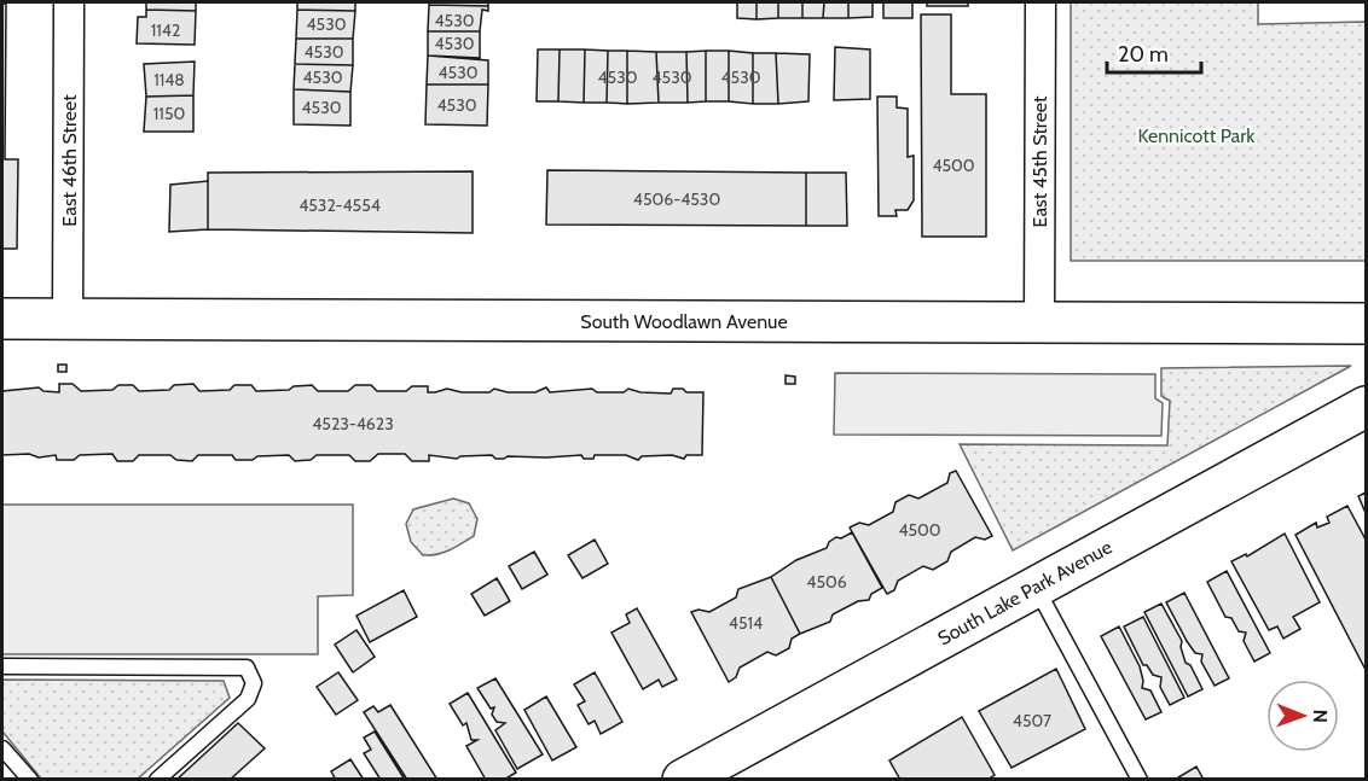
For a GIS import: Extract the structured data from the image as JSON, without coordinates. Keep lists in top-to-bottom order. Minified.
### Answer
{"streets":{"street":["East 46th Street","East 45th Street","South Woodlawn Avenue","South Lake Park Avenue"]},"crossings":[["East 46th Street","South Woodlawn Avenue"],["East 45th Street","South Woodlawn Avenue"]],"parks":["Kennicott Park"],"house_numbers":["4530","4530","1142","4530","4530","4530","4530","4530","4530","4530","1148","4530","4530","1150","4500","4506-4530","4532-4554","4523-4623","4500","4506","4514","4507"],"scale_bar":"20 m","north":"right"}
